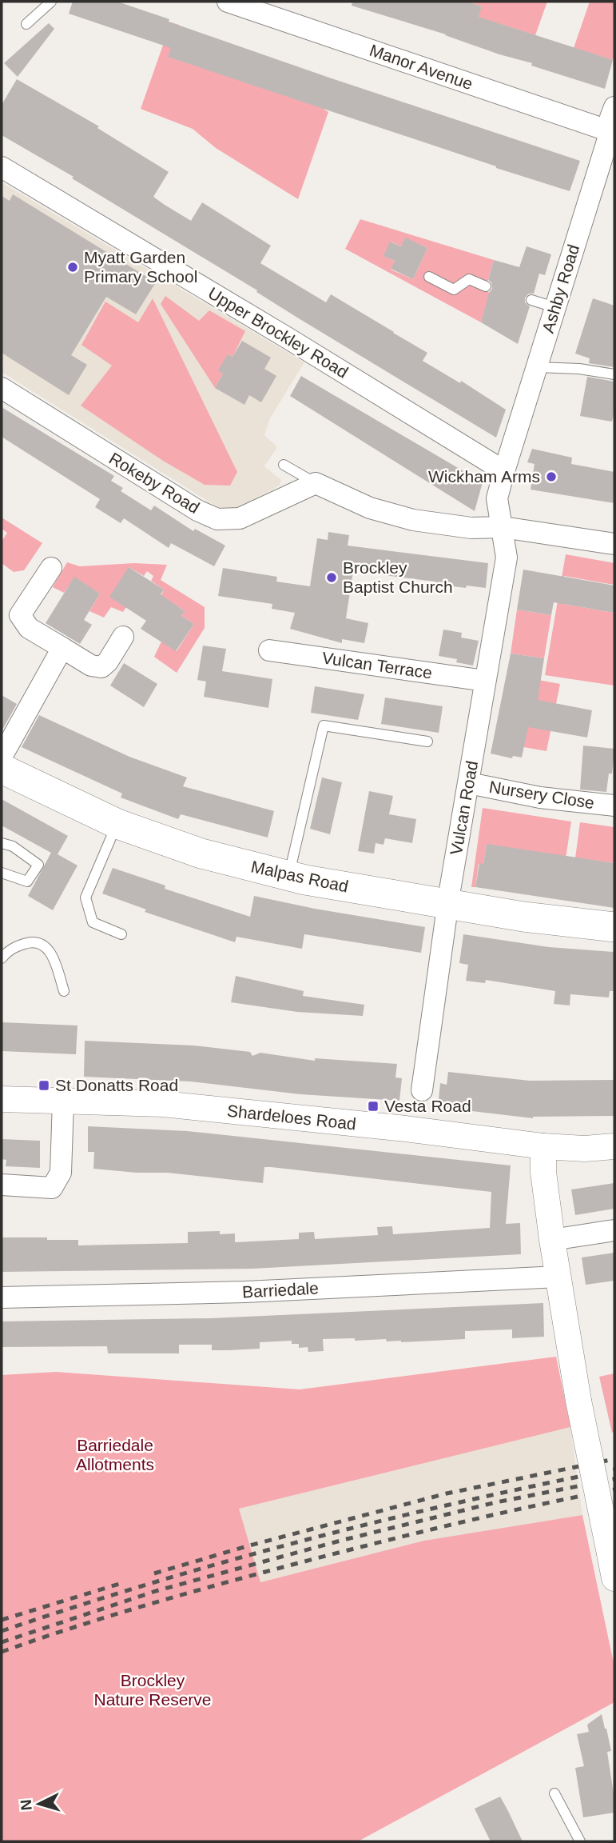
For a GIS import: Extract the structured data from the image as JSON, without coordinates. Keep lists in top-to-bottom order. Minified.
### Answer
{"streets":{"main road":["Malpas Road"],"street":["Manor Avenue","Ashby Road","Upper Brockley Road","Rokeby Road","Vulcan Terrace","Nursery Close","Vulcan Road","Shardeloes Road","Barriedale"]},"crossings":[["Manor Avenue","Ashby Road"],["Ashby Road","Upper Brockley Road"],["Vulcan Terrace","Vulcan Road"],["Nursery Close","Vulcan Road"],["Vulcan Road","Malpas Road"]],"parks":["Barriedale Allotments","Brockley Nature Reserve"],"places":{"other":["Myatt Garden Primary School","Wickham Arms","Brockley Baptist Church"],"transit":["St Donatts Road","Vesta Road"]},"north":"left"}
